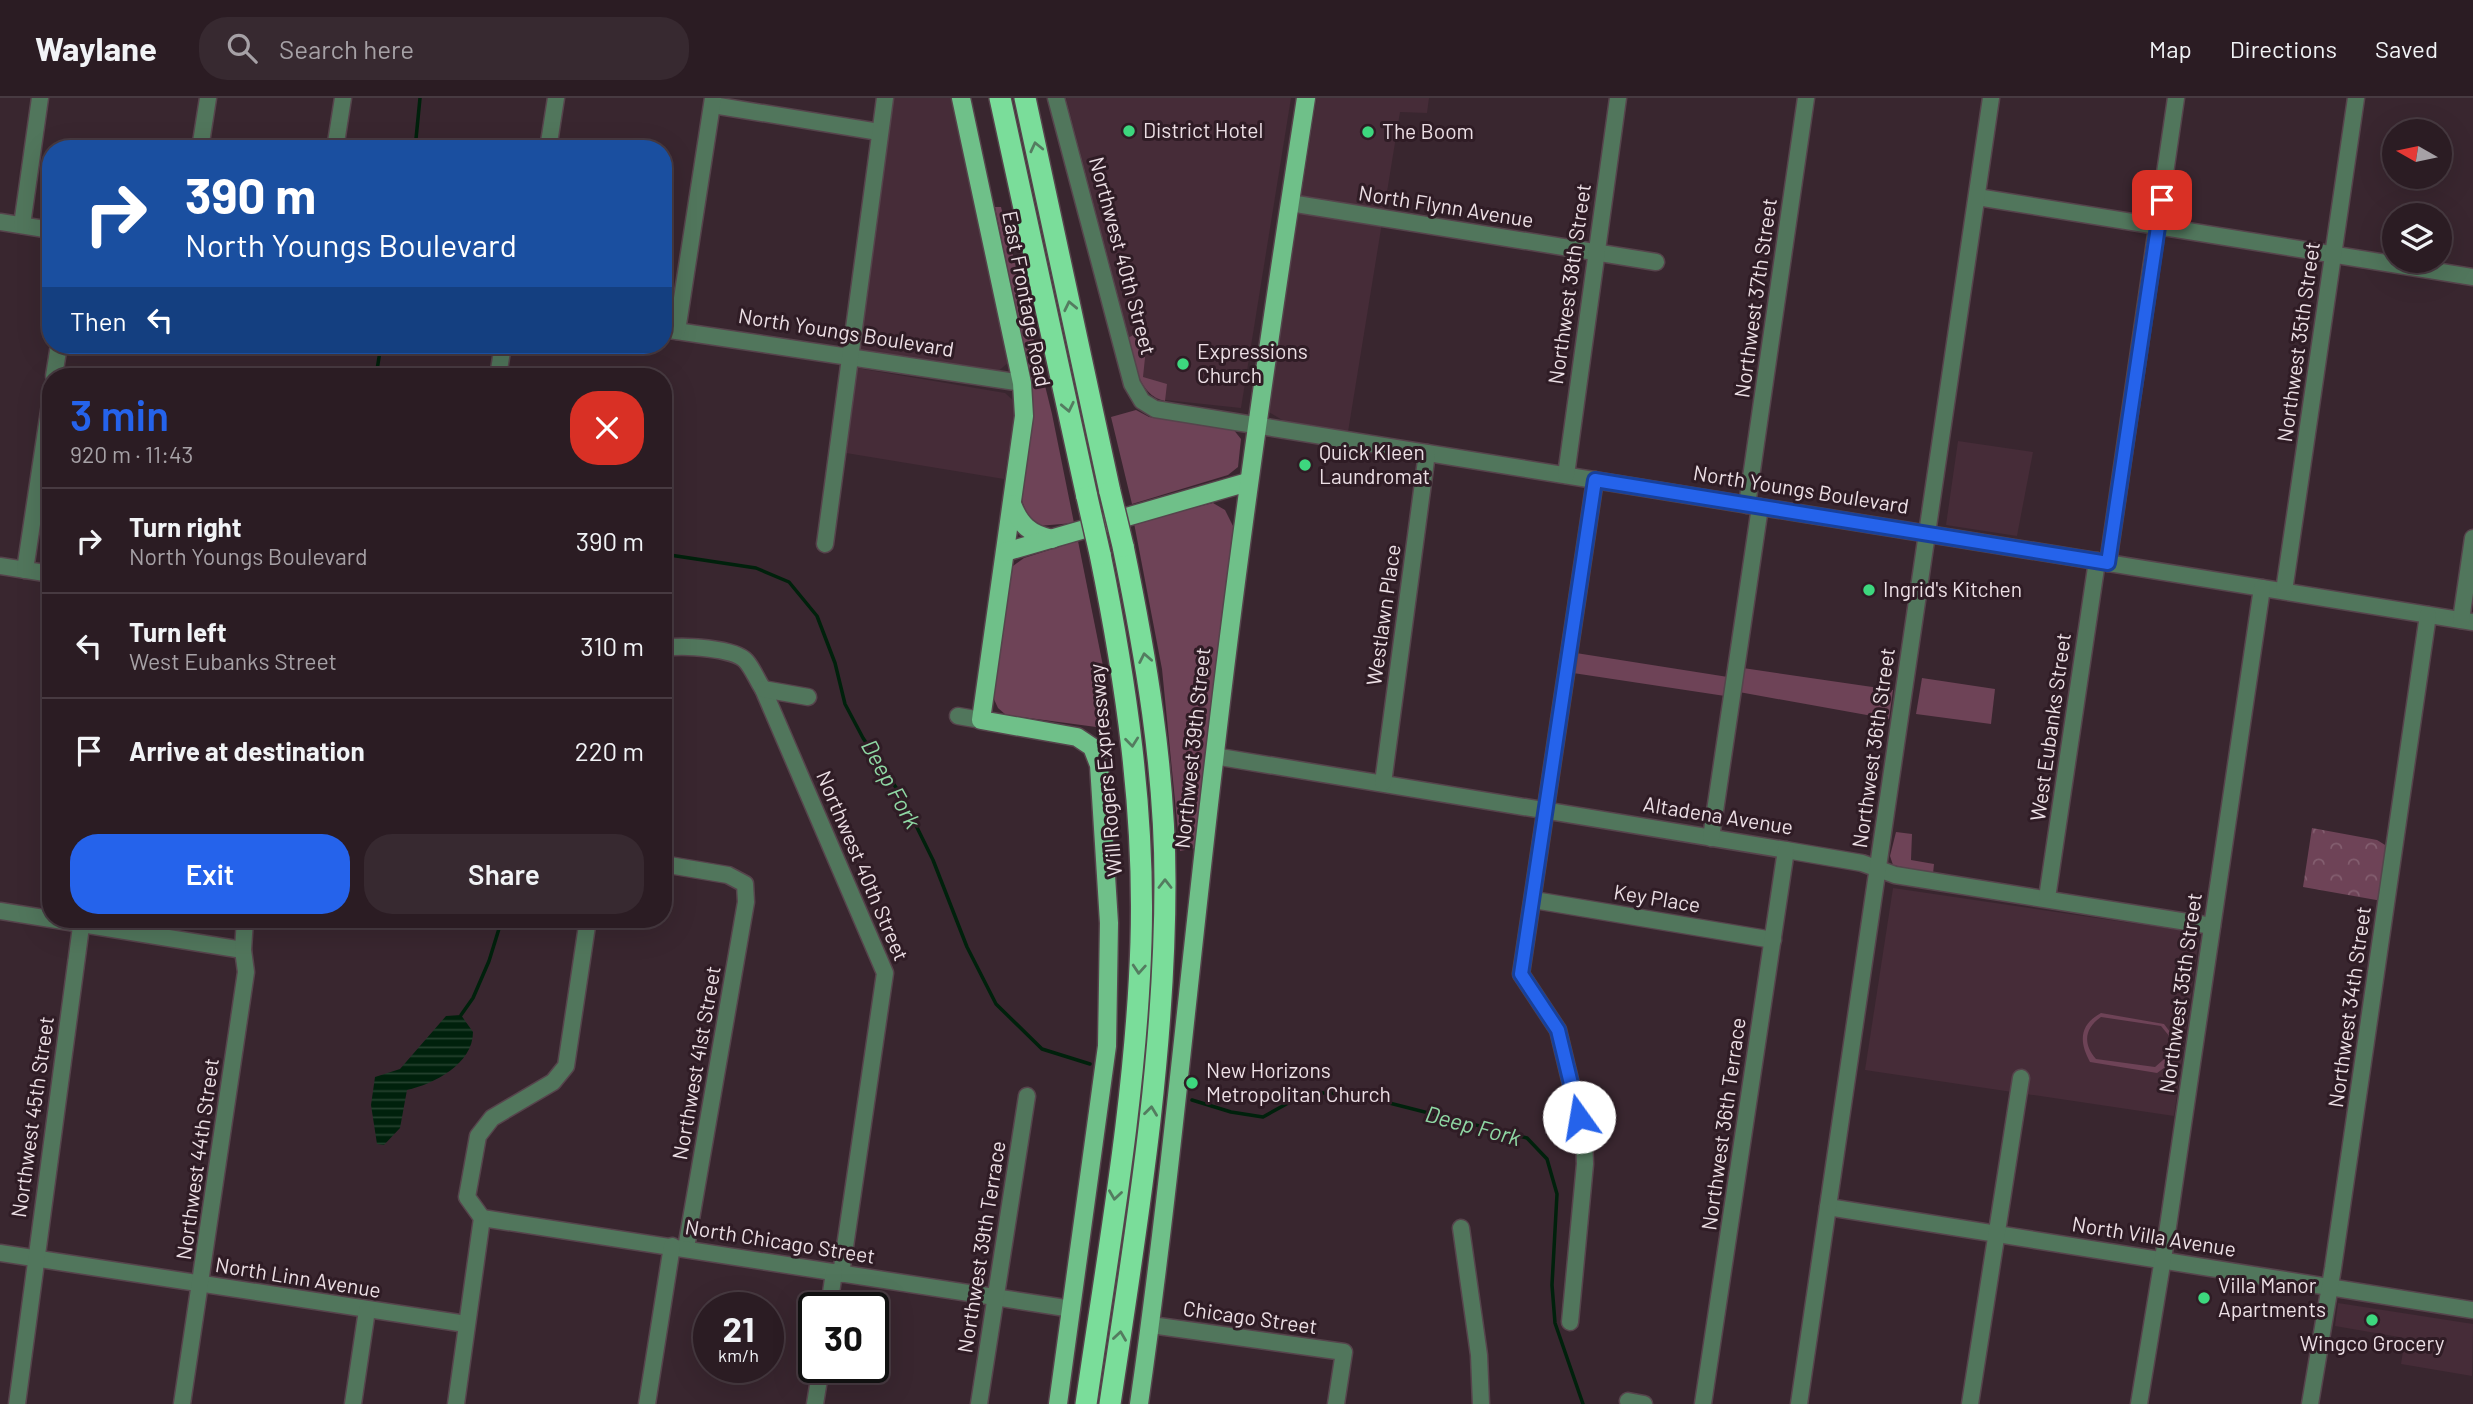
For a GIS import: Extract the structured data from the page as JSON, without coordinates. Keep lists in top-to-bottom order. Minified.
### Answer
{"streets":{"highway":["Will Rogers Expressway"],"main road":["East Frontage Road","Northwest 39th Street"],"street":["North Flynn Avenue","Northwest 40th Street","Northwest 38th Street","Northwest 37th Street","North Youngs Boulevard","Northwest 35th Street","Westlawn Place","West Eubanks Street","Northwest 36th Street","Altadena Avenue","Key Place","Northwest 34th Street","Northwest 41st Street","Northwest 45th Street","Northwest 36th Terrace","Northwest 44th Street","North Villa Avenue","North Chicago Street","Northwest 39th Terrace","North Linn Avenue","Chicago Street"]},"crossings":[["North Flynn Avenue","Northwest 38th Street"],["North Flynn Avenue","Northwest 39th Street"],["Northwest 40th Street","North Youngs Boulevard"],["Northwest 40th Street","North Chicago Street"],["Northwest 38th Street","North Youngs Boulevard"],["Northwest 37th Street","North Youngs Boulevard"],["Northwest 37th Street","Altadena Avenue"],["East Frontage Road","North Youngs Boulevard"],["North Youngs Boulevard","Northwest 35th Street"],["North Youngs Boulevard","Westlawn Place"],["North Youngs Boulevard","West Eubanks Street"],["North Youngs Boulevard","Northwest 39th Street"],["North Youngs Boulevard","Northwest 36th Street"],["North Youngs Boulevard","Northwest 34th Street"],["Northwest 35th Street","Altadena Avenue"],["Northwest 35th Street","North Villa Avenue"],["Westlawn Place","Altadena Avenue"],["West Eubanks Street","Altadena Avenue"],["Northwest 39th Street","Altadena Avenue"],["Northwest 39th Street","Chicago Street"],["Northwest 36th Street","Altadena Avenue"],["Northwest 36th Street","North Villa Avenue"],["Altadena Avenue","Northwest 36th Terrace"],["Key Place","Northwest 36th Terrace"],["Northwest 34th Street","North Villa Avenue"],["Northwest 41st Street","North Chicago Street"],["Northwest 45th Street","North Linn Avenue"],["Northwest 44th Street","North Linn Avenue"],["North Chicago Street","Northwest 39th Terrace"]],"water":["Deep Fork"],"places":["District Hotel","The Boom","Expressions Church","Quick Kleen Laundromat","Ingrid's Kitchen","New Horizons Metropolitan Church","Villa Manor Apartments","Wingco Grocery"],"north":"left","page":{"header":"Waylane","search":"Search here","nav":["Map","Directions","Saved"],"turn":["390 m","North Youngs Boulevard"],"then":"Then","heading":["3 min","920 m · 11:43"],"list":[{"name":"Turn right","note":"North Youngs Boulevard","value":"390 m"},{"name":"Turn left","note":"West Eubanks Street","value":"310 m"},{"name":"Arrive at destination","value":"220 m"}],"buttons":["Exit","Share"],"speed":"21 km/h","limit":"30"}}
